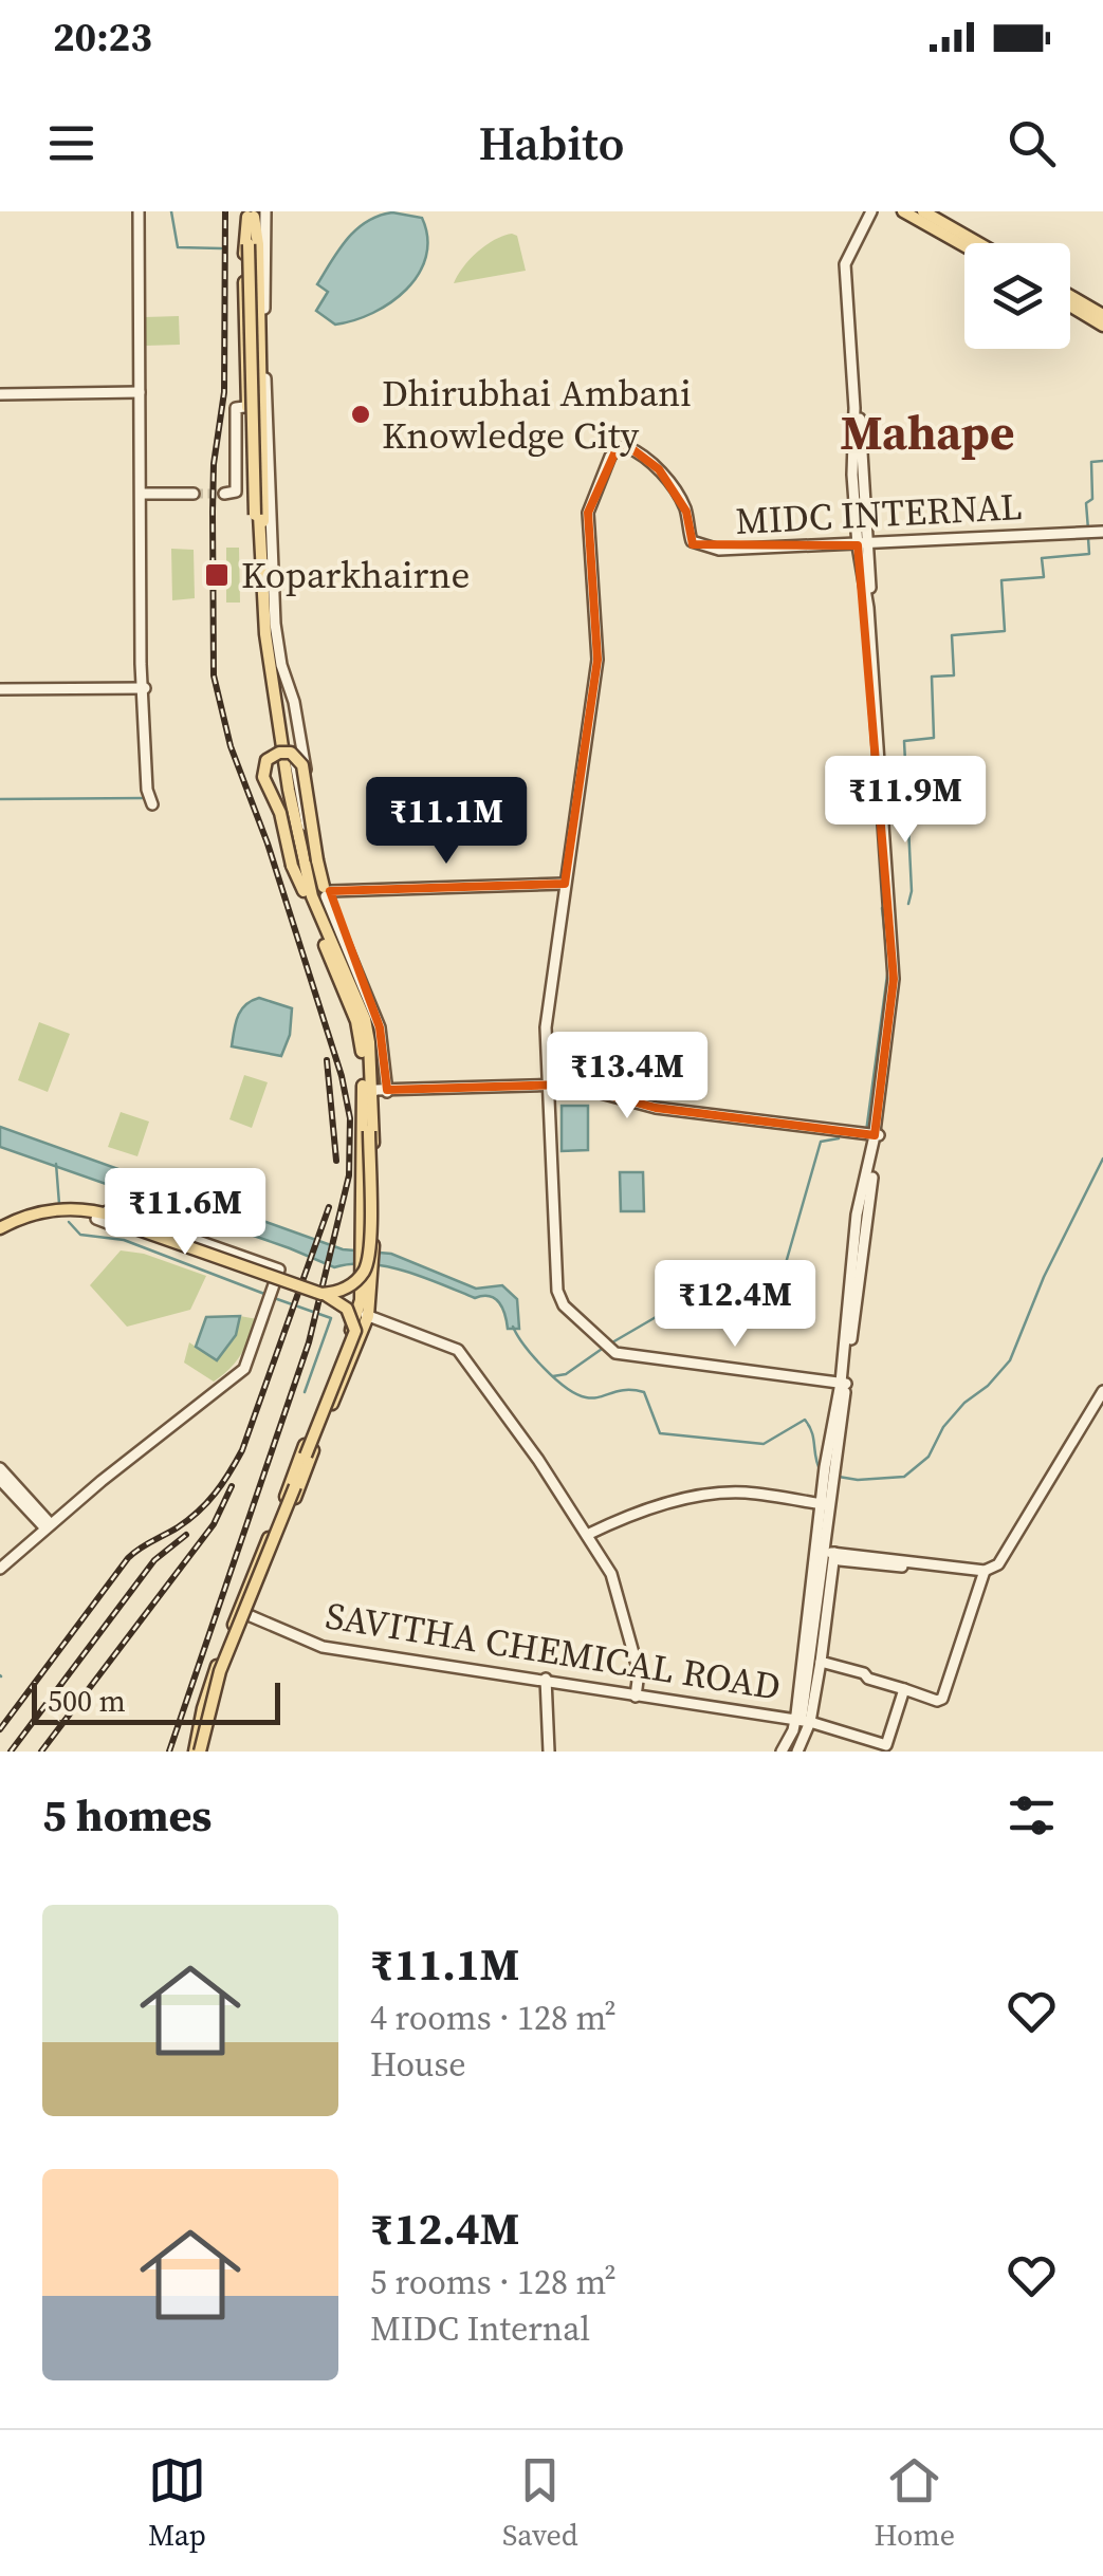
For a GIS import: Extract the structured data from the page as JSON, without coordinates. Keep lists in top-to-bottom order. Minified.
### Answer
{"streets":{"street":["MIDC INTERNAL","SAVITHA CHEMICAL ROAD"]},"districts":["Mahape"],"places":{"other":["Dhirubhai Ambani Knowledge City"],"transit":["Koparkhairne"]},"scale_bar":"500 m","page":{"status":"20:23","header":"Habito","price":["₹11.9M","₹11.1M","₹13.4M","₹11.6M","₹12.4M"],"scale":"500 m","heading":"5 homes","list":[{"name":"₹11.1M","note":"4 rooms · 128 m² · House"},{"name":"₹12.4M","note":"5 rooms · 128 m² · MIDC Internal"}],"tabs":["Map","Saved","Home"]}}
